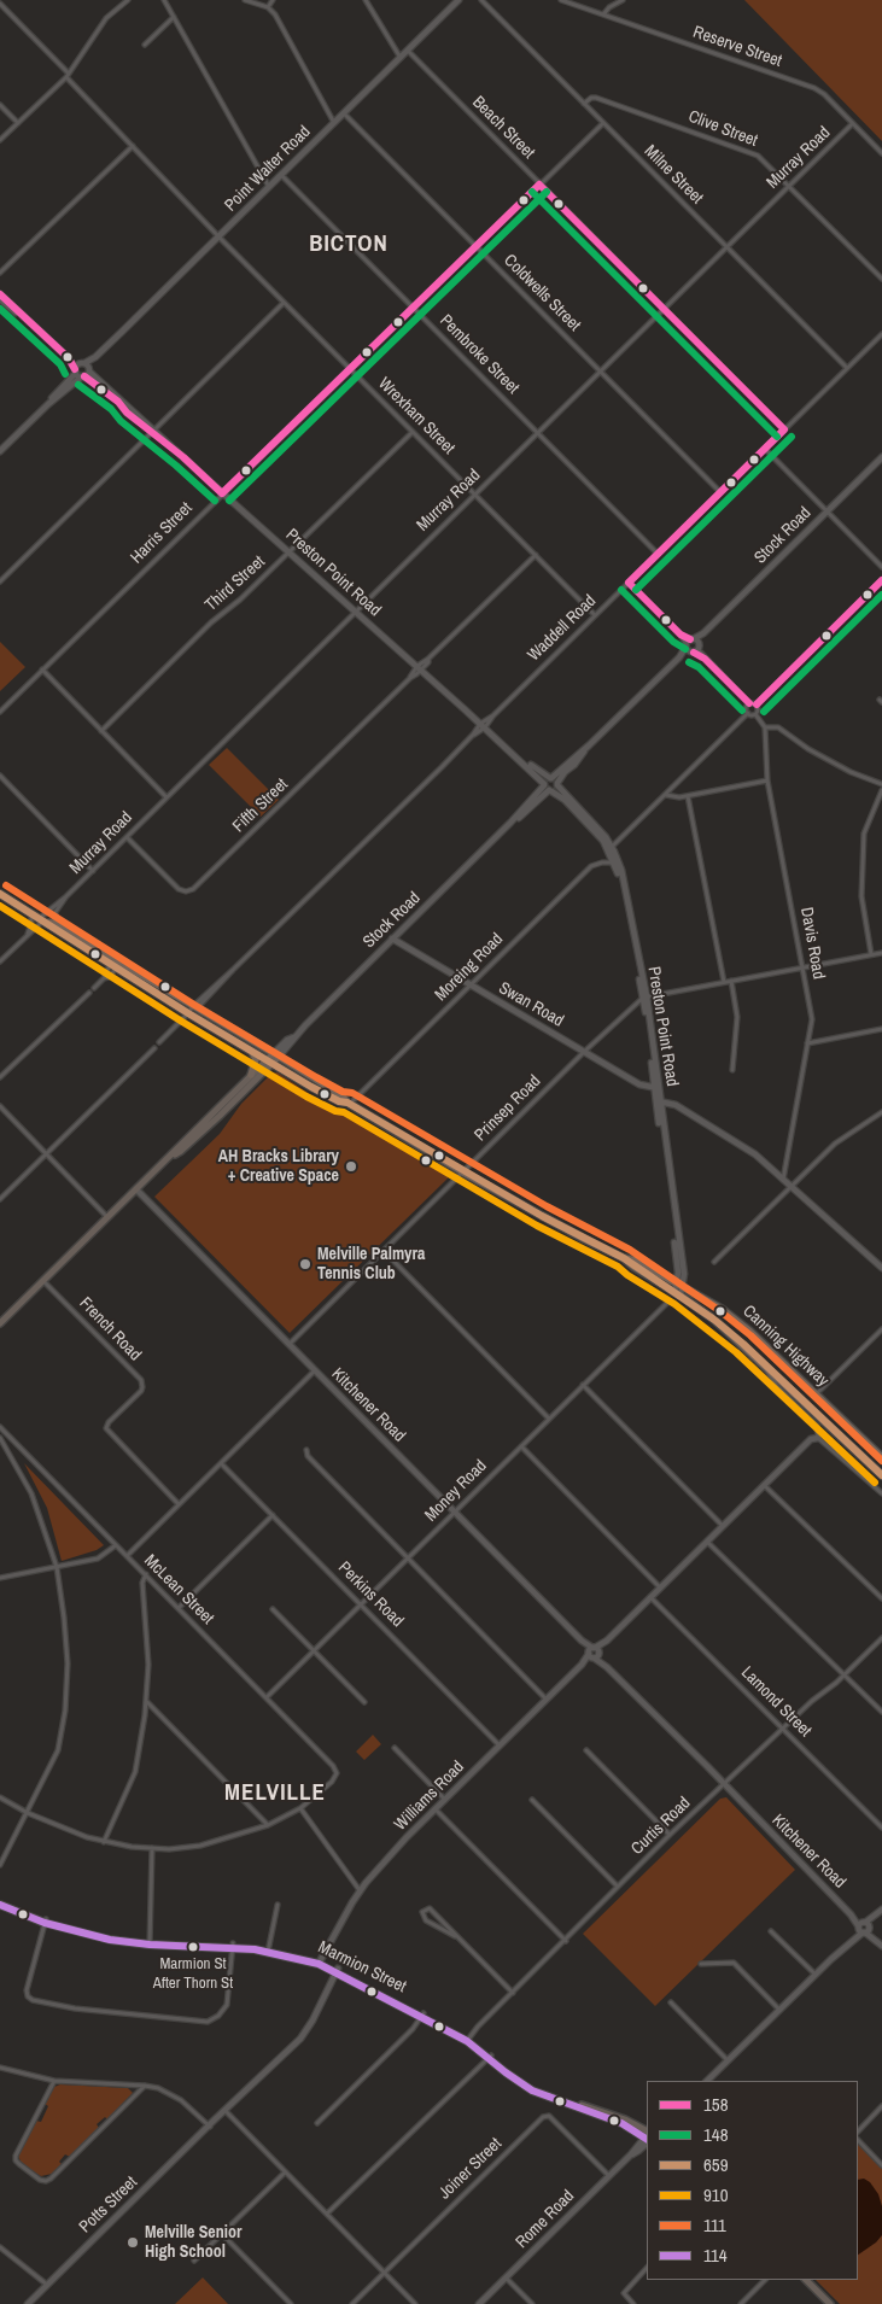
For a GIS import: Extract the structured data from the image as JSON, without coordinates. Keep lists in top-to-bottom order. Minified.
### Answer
{"streets":{"highway":["Canning Highway"],"main road":["Stock Road","Marmion Street"],"street":["Reserve Street","Beach Street","Clive Street","Murray Road","Point Walter Road","Milne Street","Coldwells Street","Pembroke Street","Wrexham Street","Harris Street","Preston Point Road","Third Street","Waddell Road","Fifth Street","Davis Road","Moreing Road","Swan Road","Prinsep Road","French Road","Kitchener Road","Money Road","McLean Street","Perkins Road","Lamond Street","Williams Road","Curtis Road","Joiner Street","Potts Street","Rome Road"]},"crossings":[["Reserve Street","Murray Road"],["Beach Street","Murray Road"],["Beach Street","Point Walter Road"],["Beach Street","Harris Street"],["Beach Street","Waddell Road"],["Clive Street","Murray Road"],["Clive Street","Milne Street"],["Murray Road","Milne Street"],["Murray Road","Coldwells Street"],["Murray Road","Pembroke Street"],["Murray Road","Wrexham Street"],["Murray Road","Preston Point Road"],["Murray Road","Fifth Street"],["Murray Road","Canning Highway"],["Point Walter Road","Coldwells Street"],["Point Walter Road","Pembroke Street"],["Point Walter Road","Wrexham Street"],["Point Walter Road","Preston Point Road"],["Milne Street","Harris Street"],["Milne Street","Waddell Road"],["Coldwells Street","Harris Street"],["Coldwells Street","Waddell Road"],["Pembroke Street","Harris Street"],["Pembroke Street","Waddell Road"],["Wrexham Street","Harris Street"],["Wrexham Street","Third Street"],["Wrexham Street","Waddell Road"],["Wrexham Street","Fifth Street"],["Harris Street","Preston Point Road"],["Stock Road","Preston Point Road"],["Stock Road","Swan Road"],["Stock Road","French Road"],["Stock Road","Canning Highway"],["Stock Road","Kitchener Road"],["Preston Point Road","Third Street"],["Preston Point Road","Waddell Road"],["Preston Point Road","Fifth Street"],["Preston Point Road","Moreing Road"],["Preston Point Road","Swan Road"],["Preston Point Road","Prinsep Road"],["Preston Point Road","Canning Highway"],["Waddell Road","Canning Highway"],["Moreing Road","Swan Road"],["Moreing Road","Canning Highway"],["Swan Road","Prinsep Road"],["Prinsep Road","Canning Highway"],["Prinsep Road","Kitchener Road"],["Canning Highway","Williams Road"],["Kitchener Road","Money Road"],["Kitchener Road","Williams Road"],["Kitchener Road","Curtis Road"],["Money Road","McLean Street"],["Money Road","Perkins Road"],["Perkins Road","Williams Road"],["Lamond Street","Williams Road"],["Lamond Street","Curtis Road"],["Williams Road","Marmion Street"],["Curtis Road","Marmion Street"],["Marmion Street","Potts Street"],["Joiner Street","Rome Road"]],"districts":["BICTON","MELVILLE"],"places":["AH Bracks Library + Creative Space","Melville Palmyra Tennis Club","Marmion St After Thorn St","Melville Senior High School"],"lines":["transit line 158","transit line 148","transit line 111","transit line 659","transit line 910","transit line 114"],"legend":["158","148","659","910","111","114"]}
